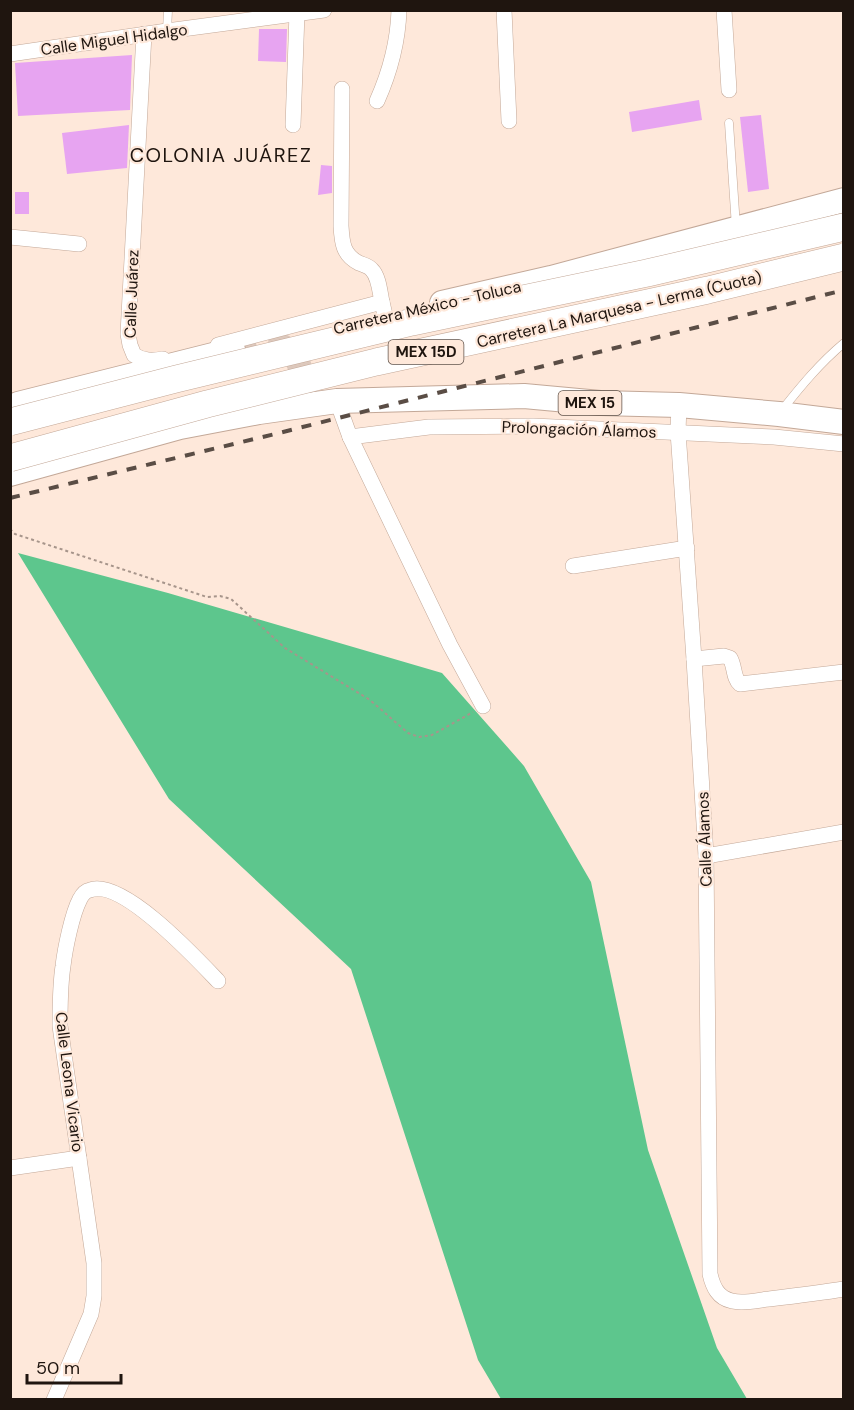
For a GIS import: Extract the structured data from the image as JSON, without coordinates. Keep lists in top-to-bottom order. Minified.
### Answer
{"streets":{"highway":["Carretera La Marquesa - Lerma (Cuota)","MEX 15D"],"main road":["Carretera México - Toluca","MEX 15"],"street":["Calle Miguel Hidalgo","Calle Juárez","Prolongación Álamos","Calle Álamos","Calle Leona Vicario"]},"crossings":[["Calle Miguel Hidalgo","Calle Juárez"],["Calle Juárez","Carretera México - Toluca"],["MEX 15","Calle Álamos"],["Prolongación Álamos","Calle Álamos"]],"districts":["COLONIA JUÁREZ"],"scale_bar":"50 m"}
